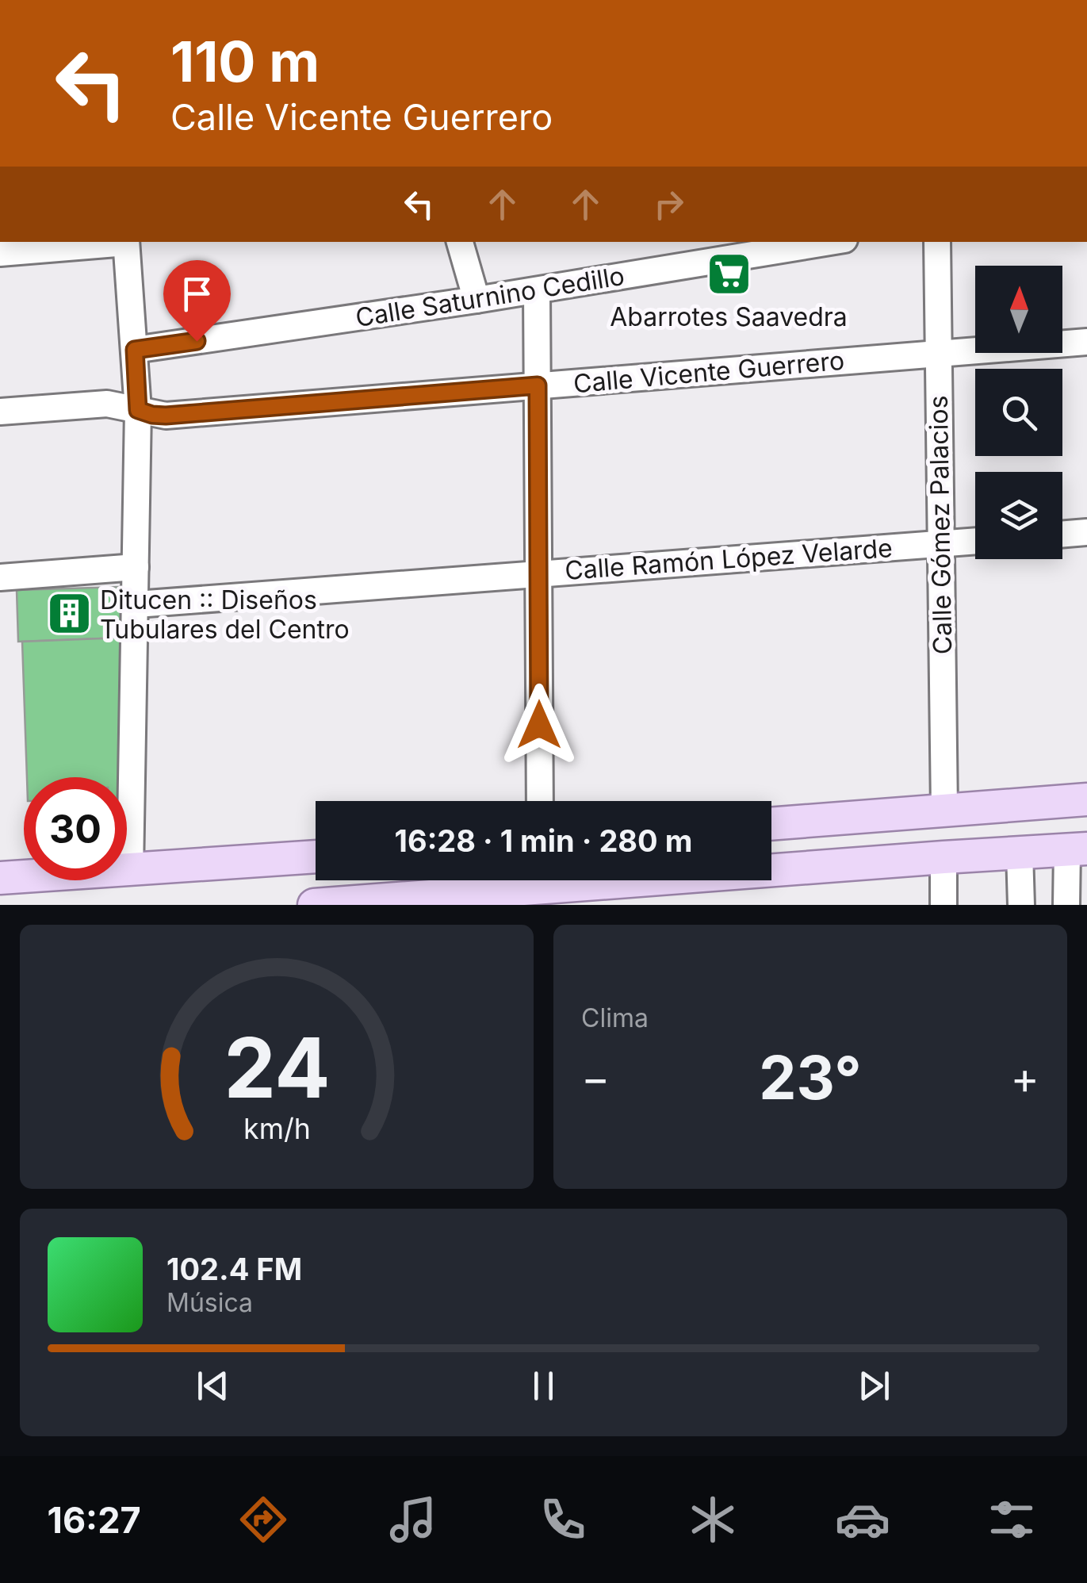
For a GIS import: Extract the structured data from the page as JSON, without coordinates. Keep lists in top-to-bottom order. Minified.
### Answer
{"streets":{"street":["Calle Saturnino Cedillo","Calle Vicente Guerrero","Calle Gómez Palacios","Calle Ramón López Velarde"]},"crossings":[["Calle Vicente Guerrero","Calle Gómez Palacios"],["Calle Gómez Palacios","Calle Ramón López Velarde"]],"places":{"supermarket":["Abarrotes Saavedra"],"building":["Ditucen :: Diseños Tubulares del Centro"]},"north":"top","page":{"turn":["110 m","Calle Vicente Guerrero"],"limit":"30","trip":"16:28 · 1 min · 280 m","tile":"Clima","heat":["−","23°","+"],"song":["102.4 FM","Música"],"tabs":"16:27","gauge":["24","km/h"]}}
